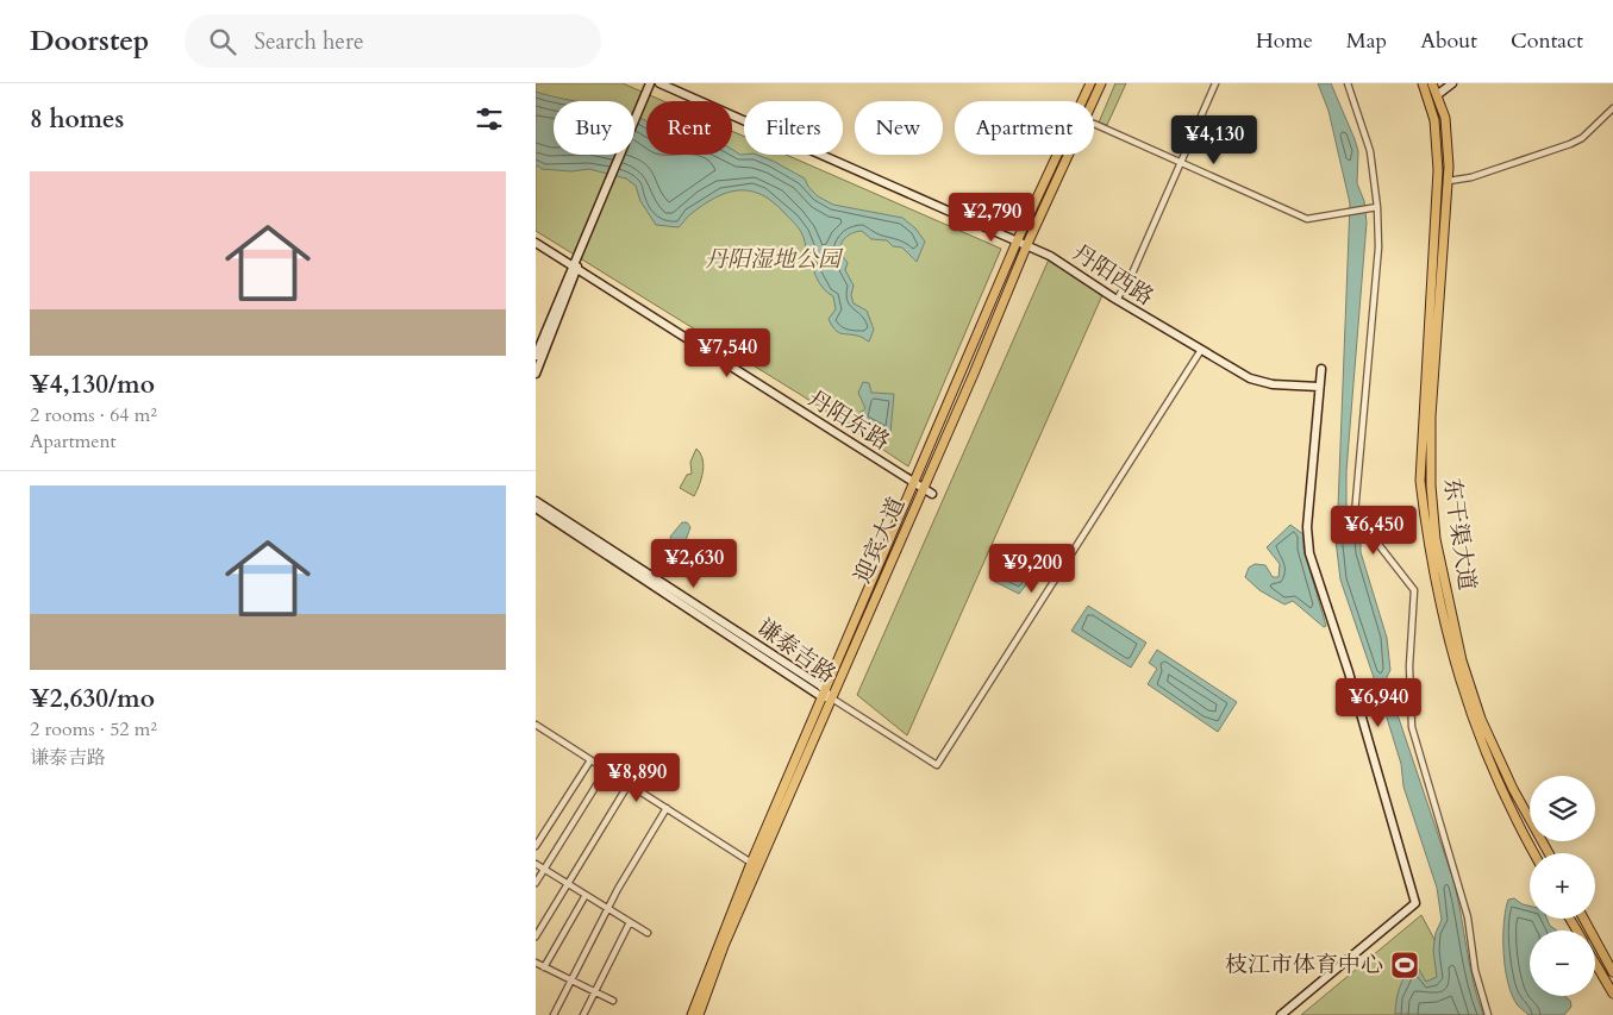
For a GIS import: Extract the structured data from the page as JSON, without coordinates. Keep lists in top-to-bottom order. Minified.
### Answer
{"streets":{"main road":["东干渠大道","迎宾大道"],"street":["丹阳西路","丹阳东路","谦泰吉路"]},"crossings":[["丹阳西路","迎宾大道"],["丹阳东路","迎宾大道"],["迎宾大道","谦泰吉路"]],"parks":["丹阳湿地公园"],"places":{"sports":["枝江市体育中心"]},"page":{"header":"Doorstep","search":"Search here","nav":["Home","Map","About","Contact"],"heading":"8 homes","chip":["Buy","Rent","Filters","New","Apartment"],"price":["¥4,130","¥2,790","¥7,540","¥6,450","¥2,630","¥9,200","¥6,940","¥8,890"],"list":[{"name":"¥4,130/mo","note":"2 rooms · 64 m² · Apartment"},{"name":"¥2,630/mo","note":"2 rooms · 52 m² · 谦泰吉路"}],"map_buttons":["+","−"]}}
